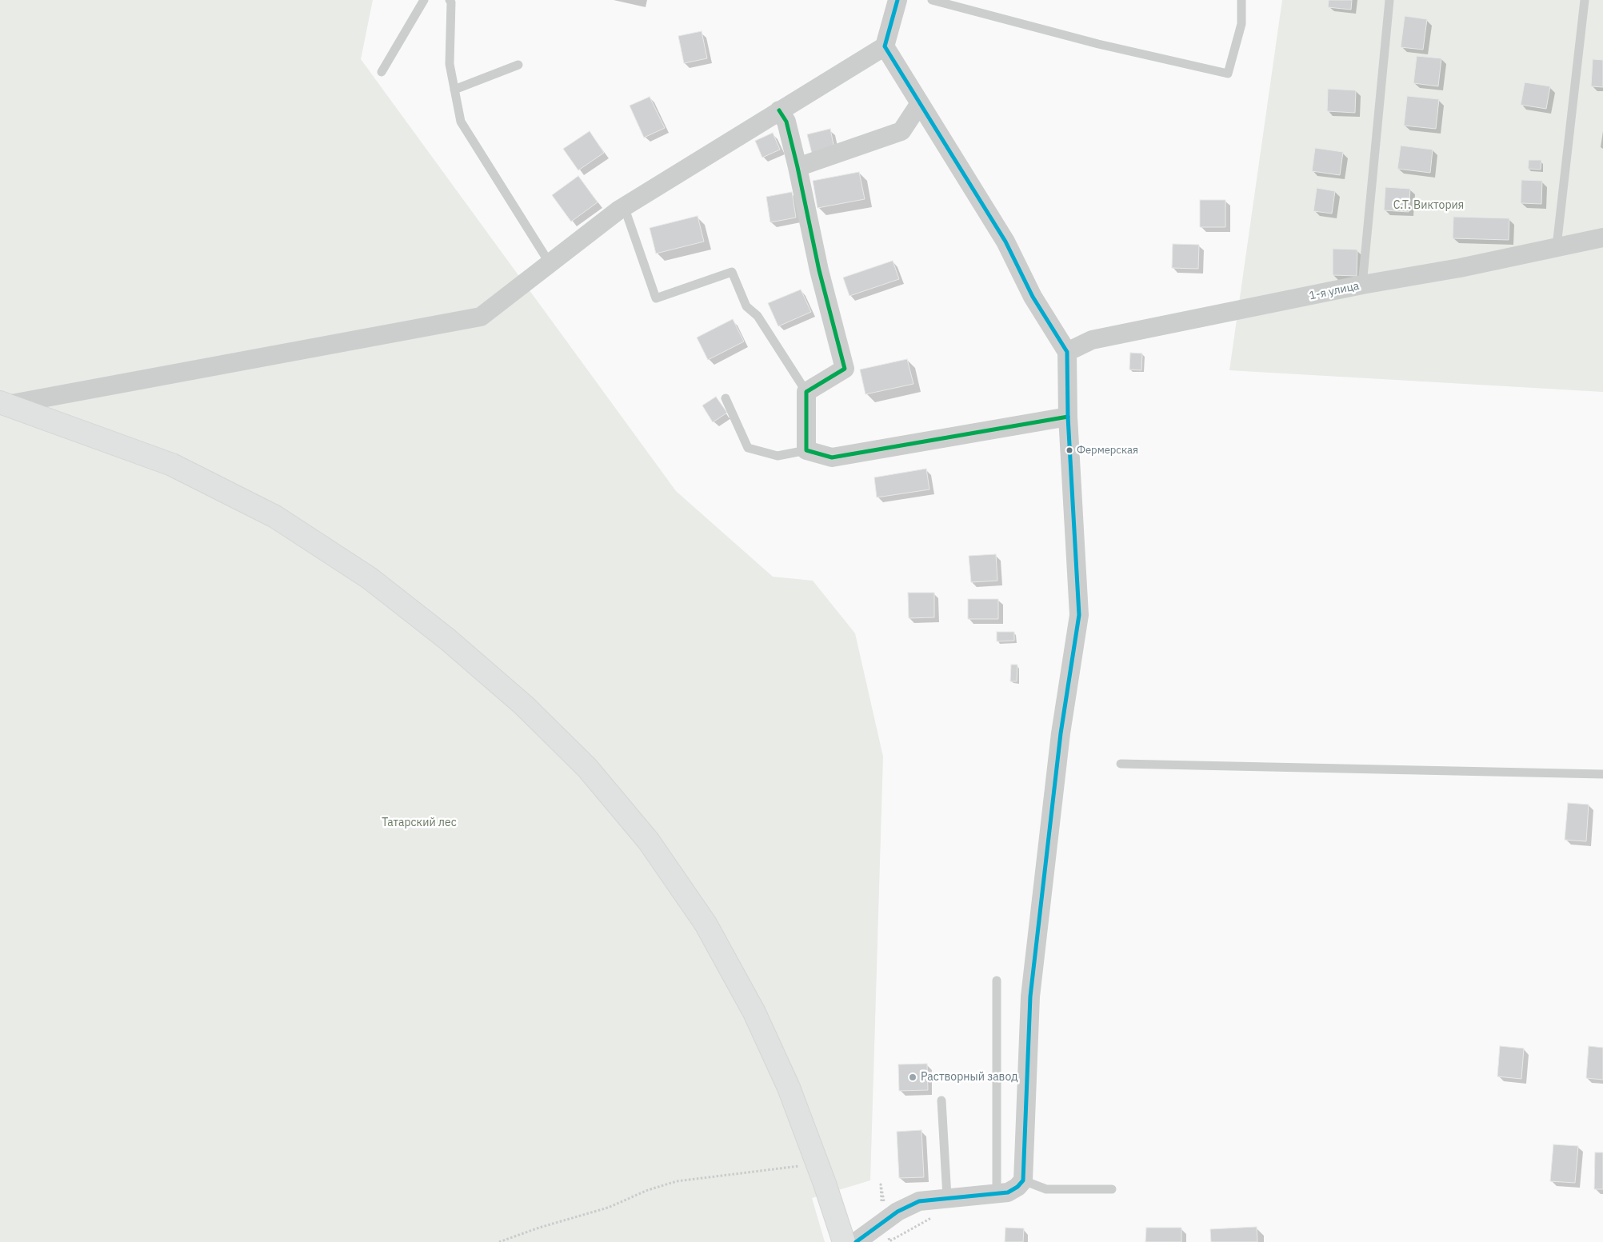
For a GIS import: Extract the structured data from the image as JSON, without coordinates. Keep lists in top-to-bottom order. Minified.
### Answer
{"streets":{"street":["1-я улица"]},"parks":["С.Т. Виктория","Татарский лес"],"places":["Фермерская","Растворный завод"]}
